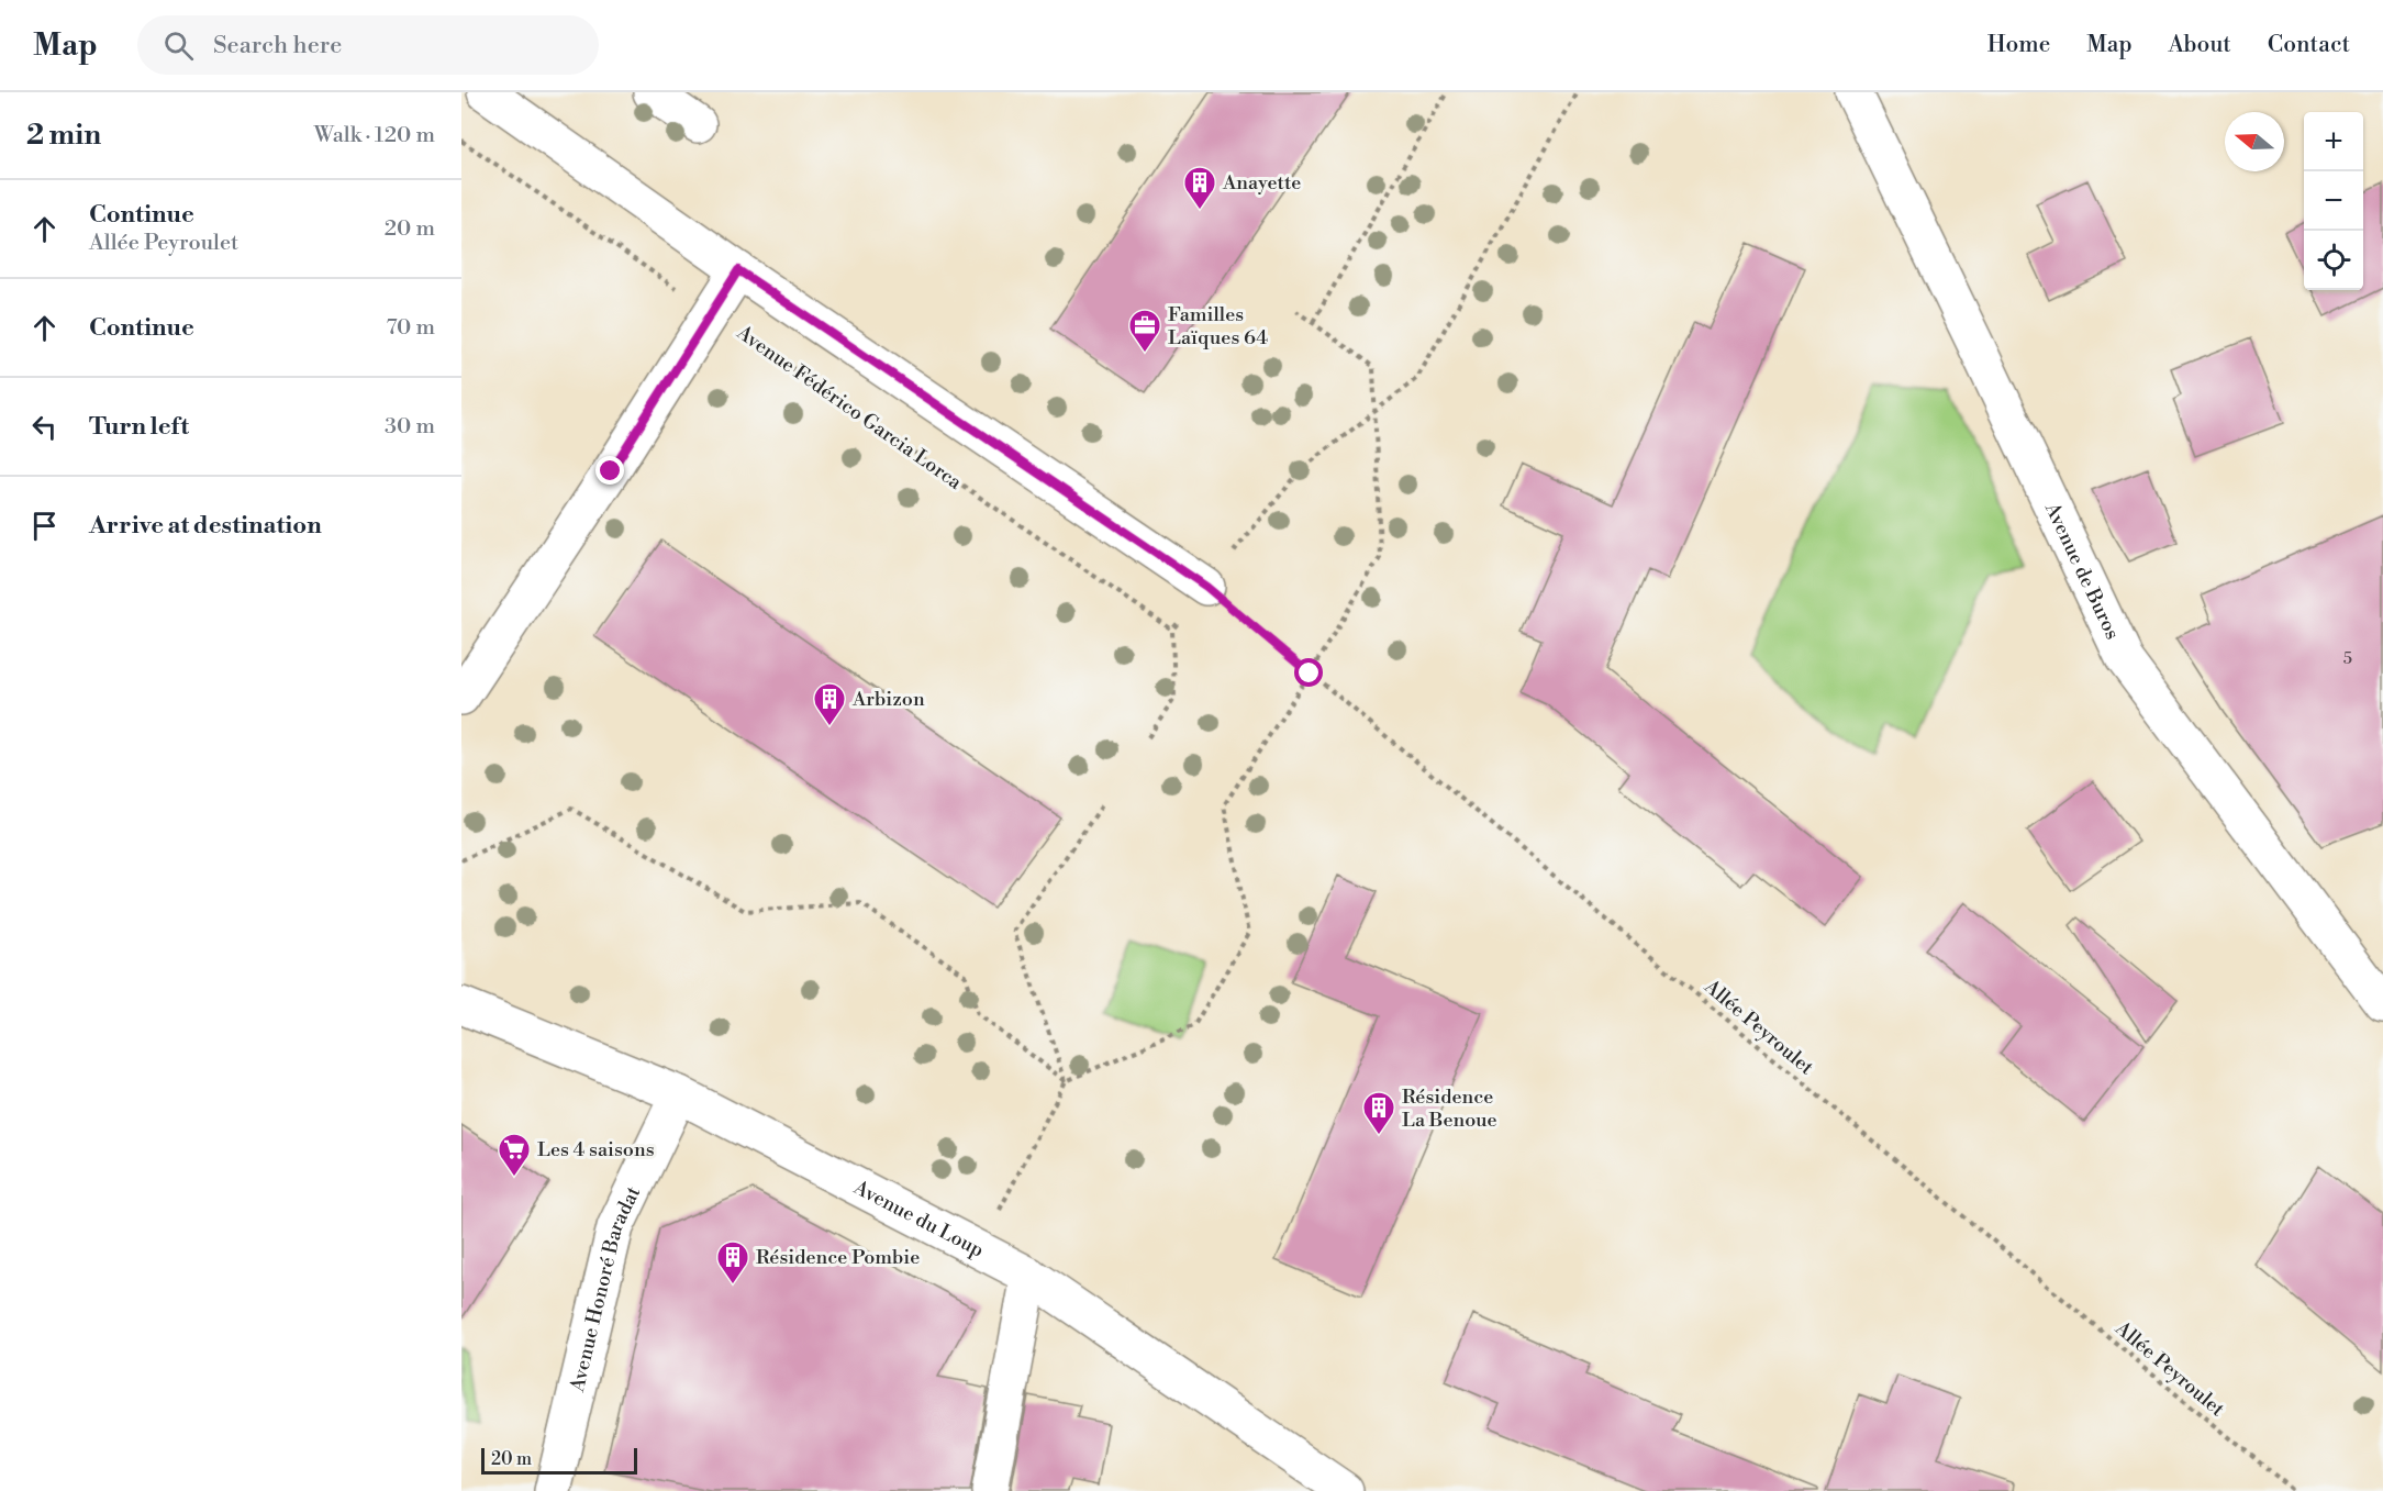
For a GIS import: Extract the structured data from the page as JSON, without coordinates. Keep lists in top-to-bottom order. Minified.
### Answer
{"streets":{"street":["Avenue de Buros","Avenue du Loup","Avenue Honoré Baradat"],"path":["Avenue Fédérico Garcia Lorca","Allée Peyroulet"]},"crossings":[["Avenue du Loup","Avenue Honoré Baradat"]],"places":{"building":["Anayette","Arbizon","Résidence La Benoue","Résidence Pombie"],"office":["Familles Laïques 64"],"supermarket":["Les 4 saisons"]},"house_numbers":["5"],"scale_bar":"20 m","north":"left","page":{"header":"Map","search":"Search here","nav":["Home","Map","About","Contact"],"heading":["2 min","Walk · 120 m"],"map_buttons":["+","−"],"list":[["Continue","Allée Peyroulet","20 m"],["Continue","70 m"],["Turn left","30 m"],"Arrive at destination"],"scale":"20 m"}}
